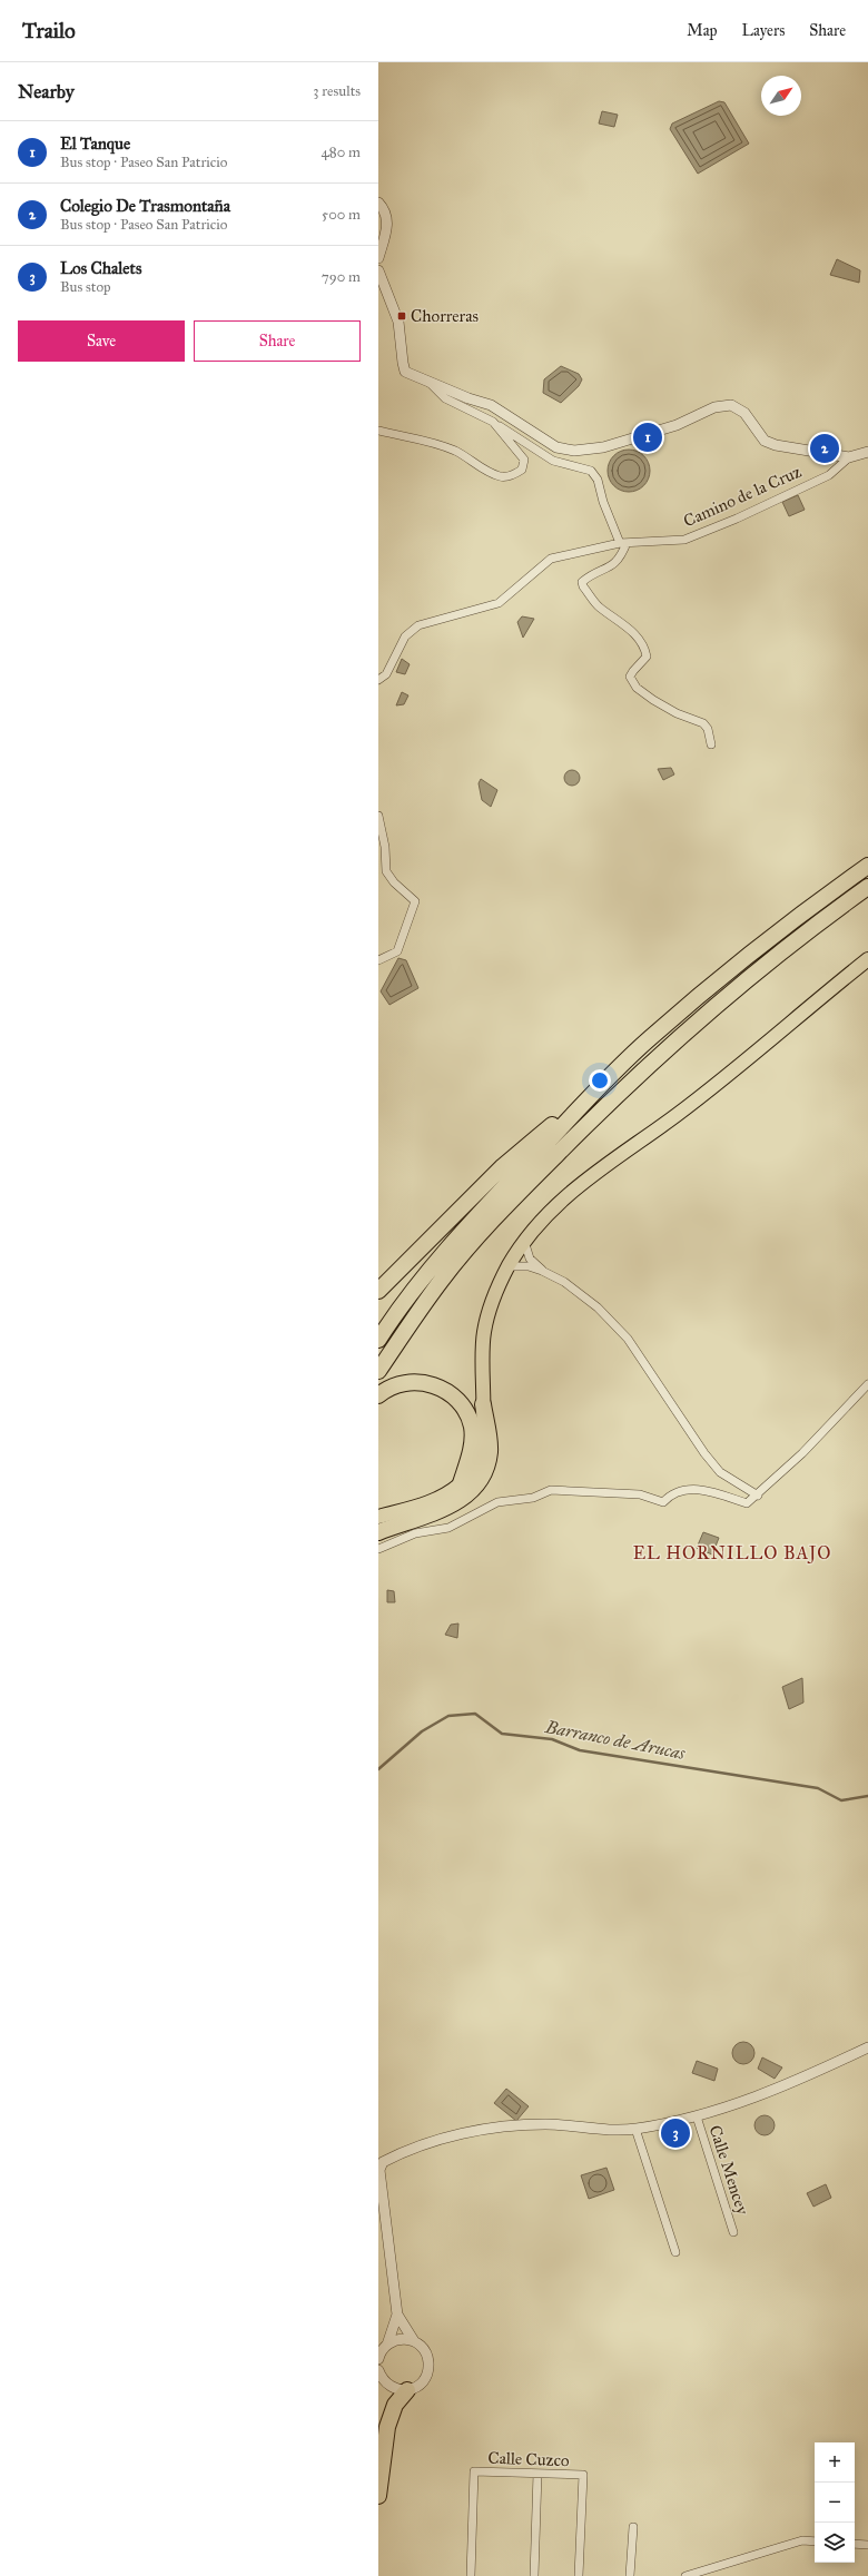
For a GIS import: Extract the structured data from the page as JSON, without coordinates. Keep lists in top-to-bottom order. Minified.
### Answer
{"streets":{"street":["Camino de la Cruz","Calle Mencey","Calle Cuzco"]},"districts":["EL HORNILLO BAJO"],"water":["Barranco de Arucas"],"places":{"transit":["Chorreras"]},"north":"top right","page":{"header":"Trailo","nav":["Map","Layers","Share"],"heading":["Nearby","3 results"],"list":[{"mark":"1","name":"El Tanque","note":"Bus stop · Paseo San Patricio","value":"480 m"},{"mark":"2","name":"Colegio De Trasmontaña","note":"Bus stop · Paseo San Patricio","value":"500 m"},{"mark":"3","name":"Los Chalets","note":"Bus stop","value":"790 m"}],"buttons":["Save","Share"],"pins":["1","2","3"],"map_buttons":["+","−"]}}
